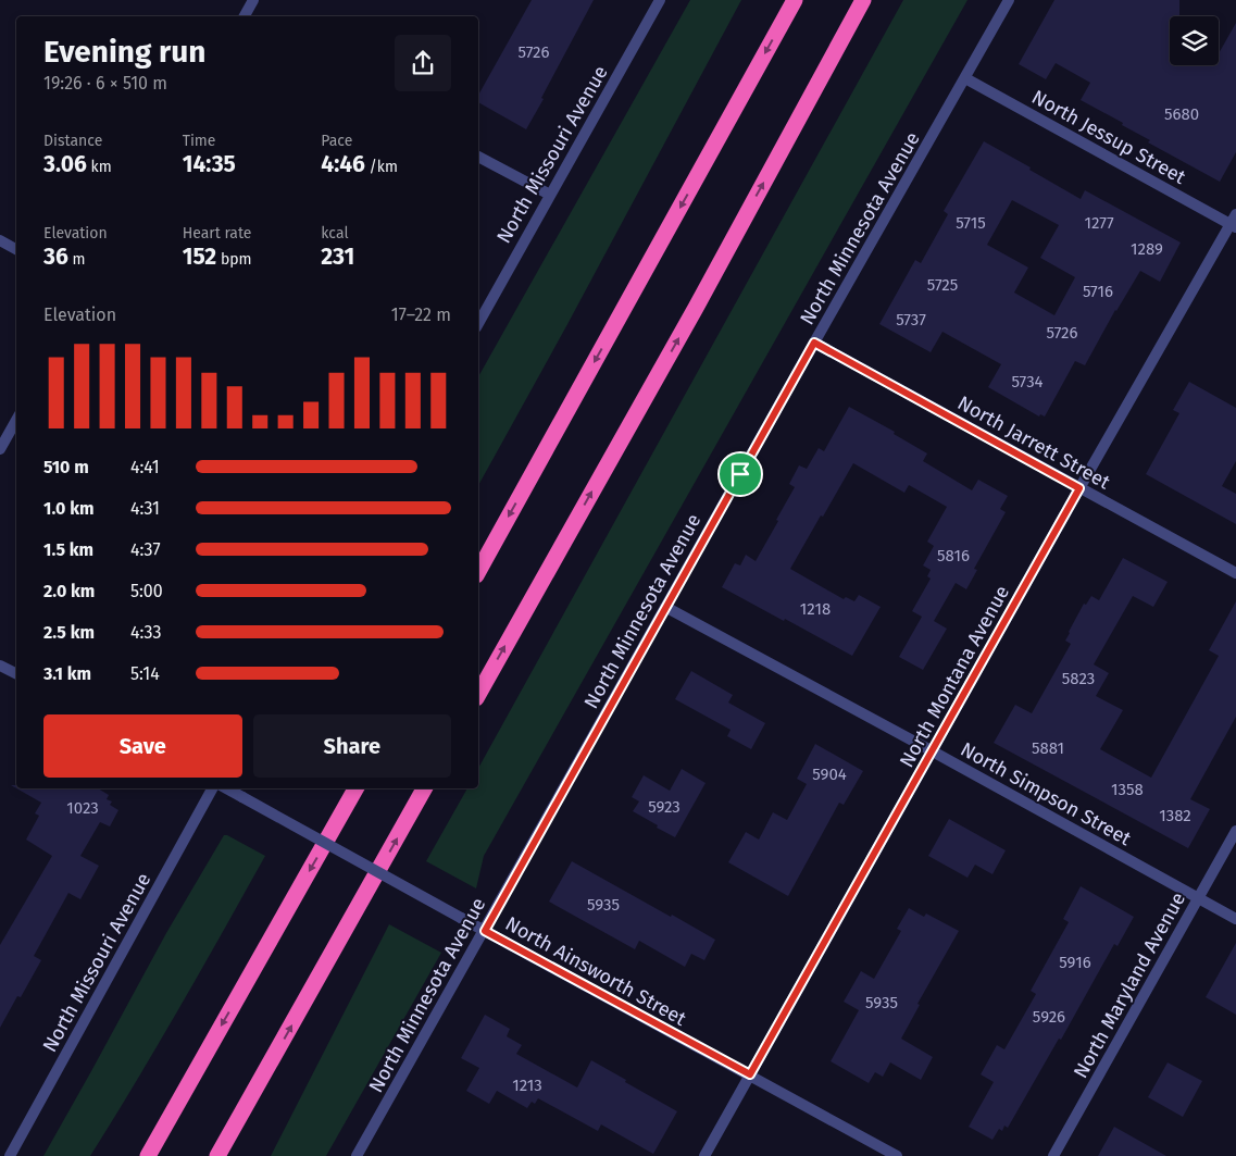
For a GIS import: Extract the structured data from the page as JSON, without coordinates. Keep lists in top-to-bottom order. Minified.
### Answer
{"streets":{"street":["North Jessup Street","North Missouri Avenue","North Minnesota Avenue","North Jarrett Street","North Montana Avenue","North Simpson Street","North Ainsworth Street","North Maryland Avenue"]},"crossings":[["North Jessup Street","North Minnesota Avenue"],["North Jessup Street","North Montana Avenue"],["North Minnesota Avenue","North Jarrett Street"],["North Minnesota Avenue","North Simpson Street"],["North Minnesota Avenue","North Ainsworth Street"],["North Jarrett Street","North Montana Avenue"],["North Montana Avenue","North Simpson Street"],["North Montana Avenue","North Ainsworth Street"],["North Simpson Street","North Maryland Avenue"]],"house_numbers":["5726","5680","5715","1277","1289","5725","5716","5737","5726","5734","5816","1218","5823","5881","5904","1358","5923","1023","1382","5935","5916","5935","5926","1213"],"page":{"heading":["Evening run","19:26 · 6 × 510 m"],"stats":[["Distance","3.06 km"],["Time","14:35"],["Pace","4:46 /km"],["Elevation","36 m"],["Heart rate","152 bpm"],["kcal","231"]],"chart":["Elevation","17–22 m"],"list":[{"name":"510 m","note":"4:41"},{"name":"1.0 km","note":"4:31"},{"name":"1.5 km","note":"4:37"},{"name":"2.0 km","note":"5:00"},{"name":"2.5 km","note":"4:33"},{"name":"3.1 km","note":"5:14"}],"buttons":["Save","Share"]}}
